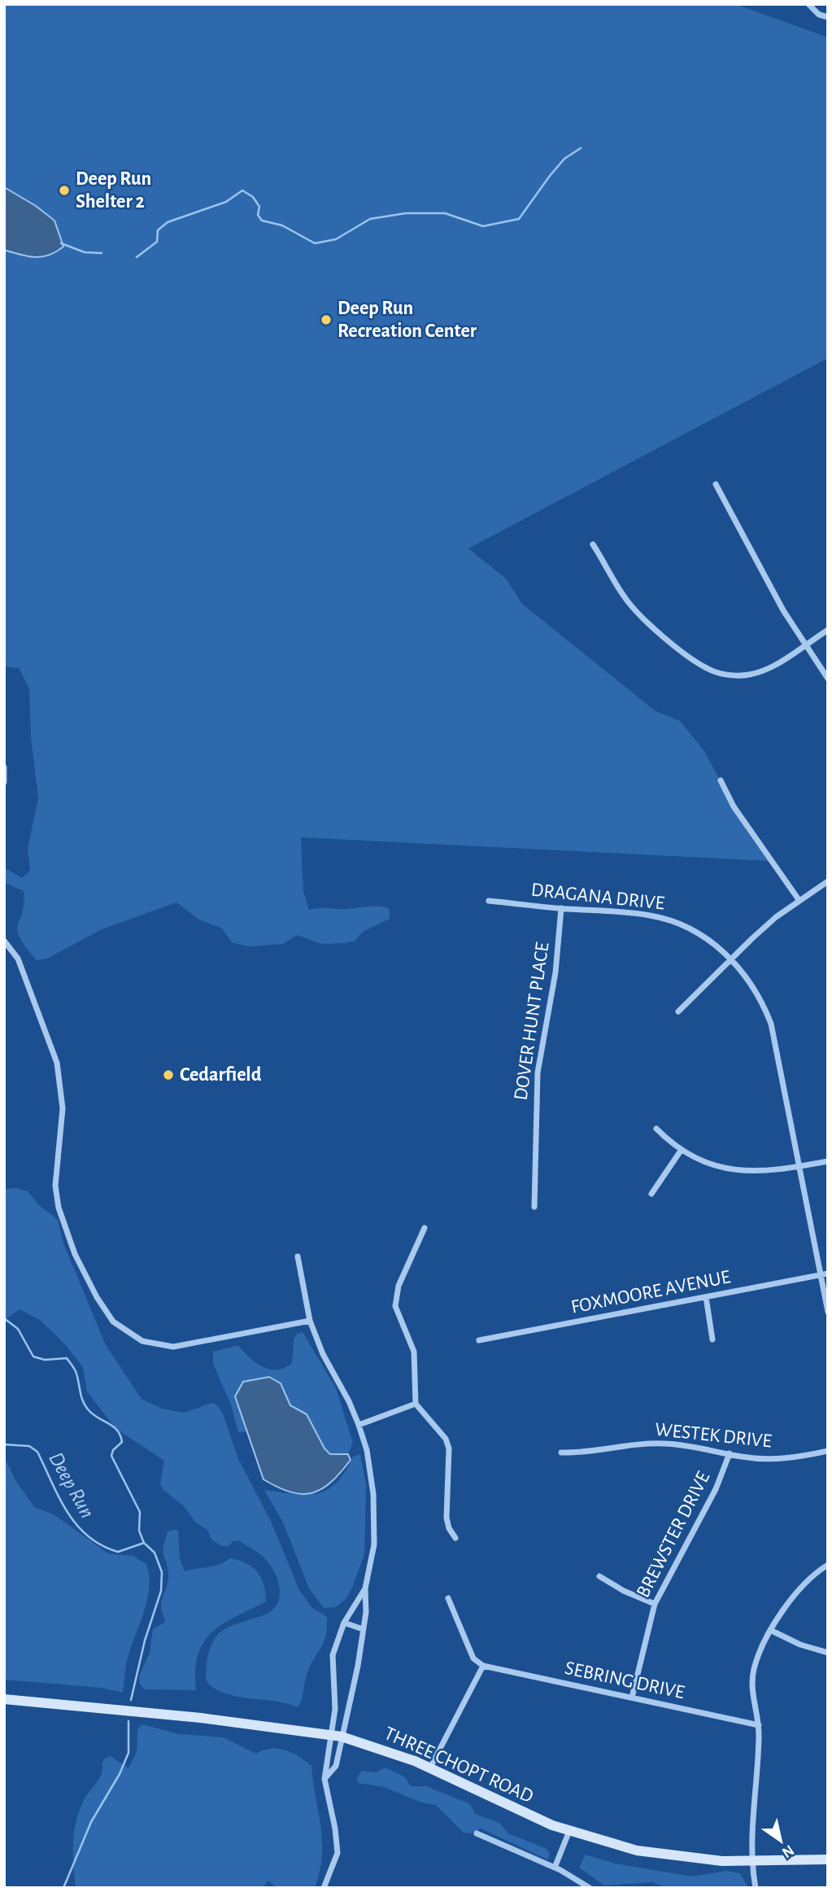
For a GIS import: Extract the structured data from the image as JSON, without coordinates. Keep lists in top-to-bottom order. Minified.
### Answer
{"streets":{"main road":["THREE CHOPT ROAD"],"street":["DRAGANA DRIVE","DOVER HUNT PLACE","FOXMOORE AVENUE","WESTEK DRIVE","BREWSTER DRIVE","SEBRING DRIVE"]},"crossings":[["DRAGANA DRIVE","DOVER HUNT PLACE"],["DRAGANA DRIVE","FOXMOORE AVENUE"],["WESTEK DRIVE","BREWSTER DRIVE"],["BREWSTER DRIVE","SEBRING DRIVE"]],"water":["Deep Run"],"places":["Deep Run Shelter 2","Deep Run Recreation Center","Cedarfield"],"north":"bottom right"}
